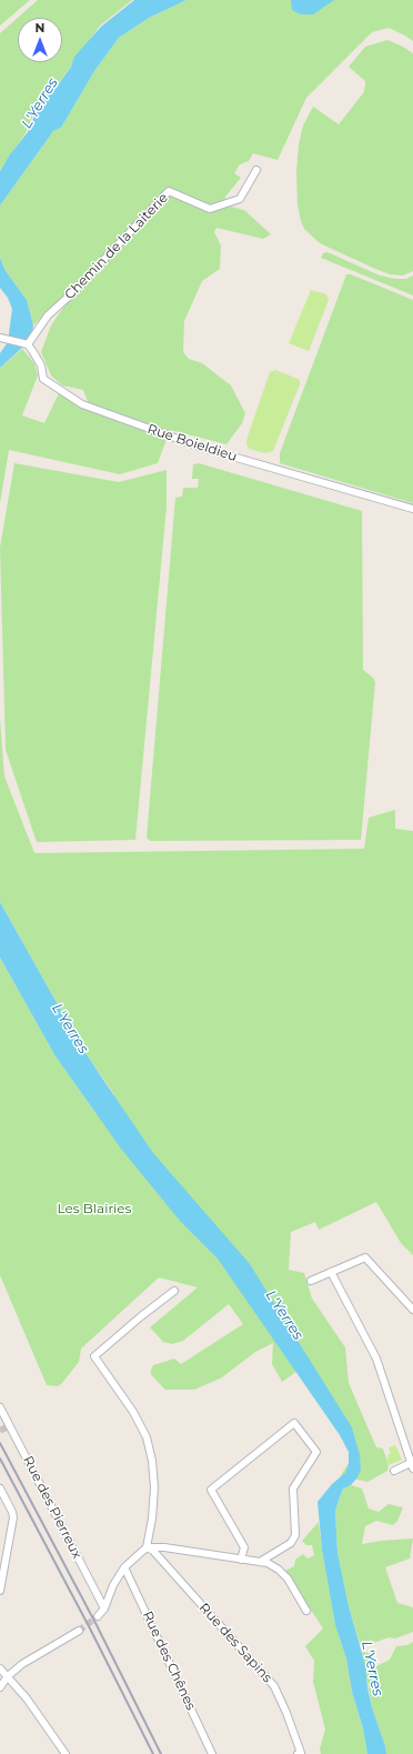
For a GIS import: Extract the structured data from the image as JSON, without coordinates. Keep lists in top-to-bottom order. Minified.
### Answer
{"streets":{"street":["Chemin de la Laiterie","Rue Boieldieu","Rue des Pierreux","Rue des Sapins","Rue des Chênes"]},"crossings":[["Chemin de la Laiterie","Rue Boieldieu"]],"water":["L'Yerres"],"parks":["Les Blairies"],"north":"top"}
